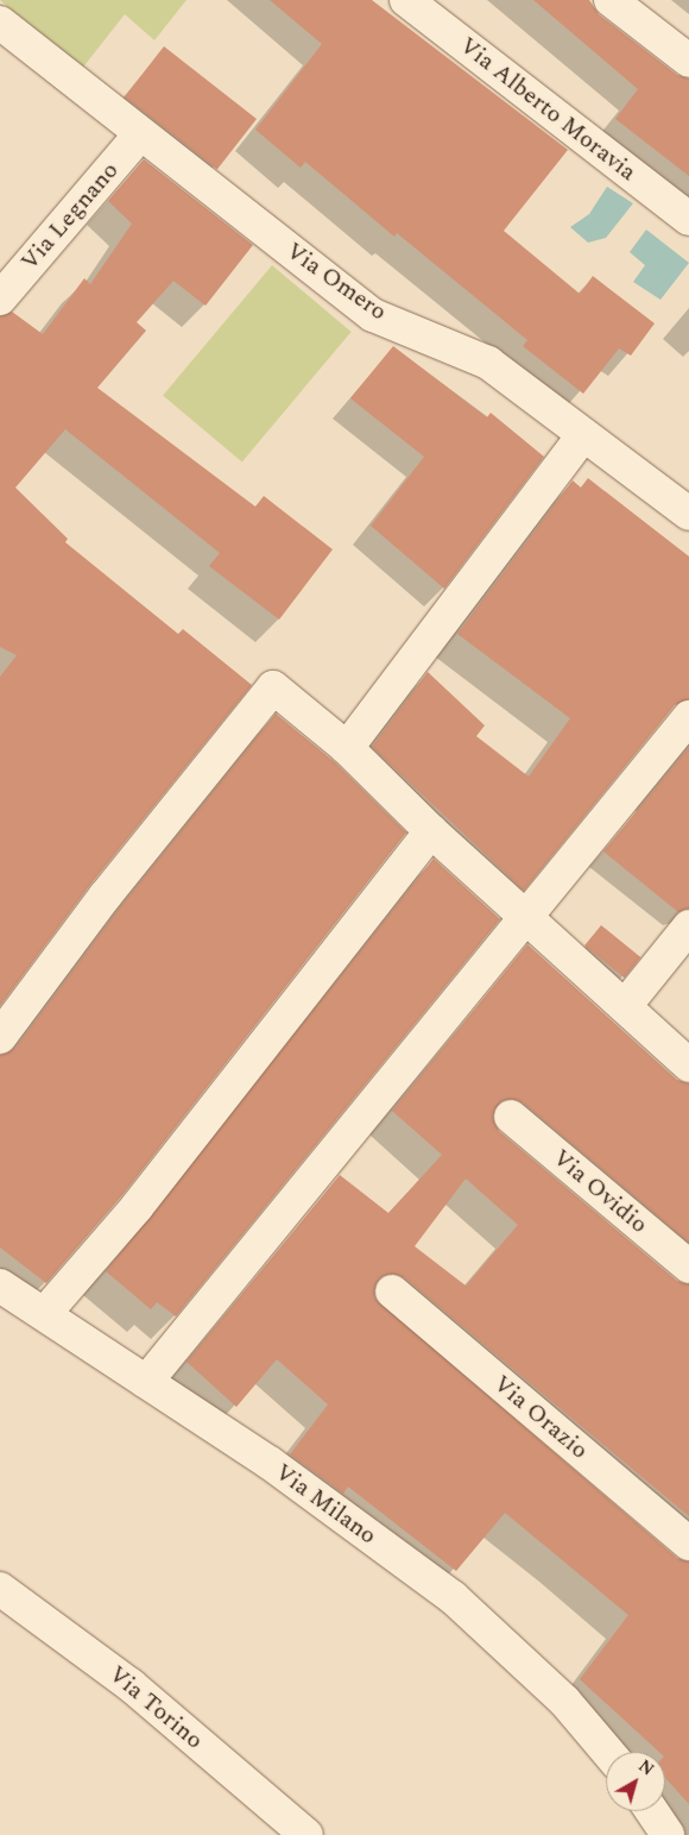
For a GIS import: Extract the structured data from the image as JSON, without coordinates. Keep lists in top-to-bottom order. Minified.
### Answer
{"streets":{"street":["Via Alberto Moravia","Via Legnano","Via Omero","Via Ovidio","Via Orazio","Via Milano","Via Torino"]},"crossings":[["Via Legnano","Via Omero"]],"north":"top right"}
